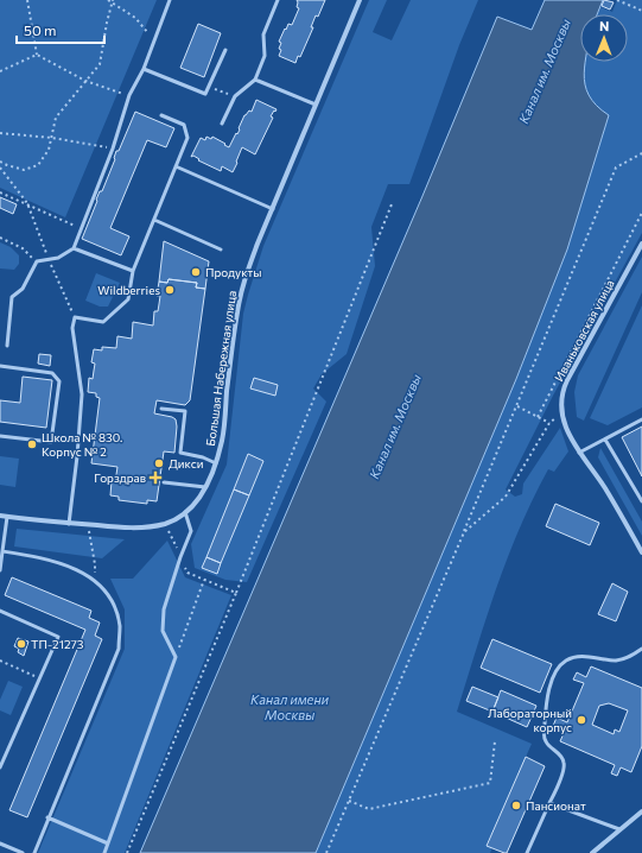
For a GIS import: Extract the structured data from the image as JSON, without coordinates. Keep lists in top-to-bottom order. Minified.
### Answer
{"streets":{"street":["Иваньковская улица","Большая Набережная улица"]},"water":["Канал им. Москвы","Канал имени Москвы"],"places":{"other":["Продукты","Wildberries","Школа № 830. Корпус № 2","Дикси","ТП-21273","Лабораторный корпус","Пансионат"],"health":["Горздрав"]},"scale_bar":"50 m","north":"top"}
